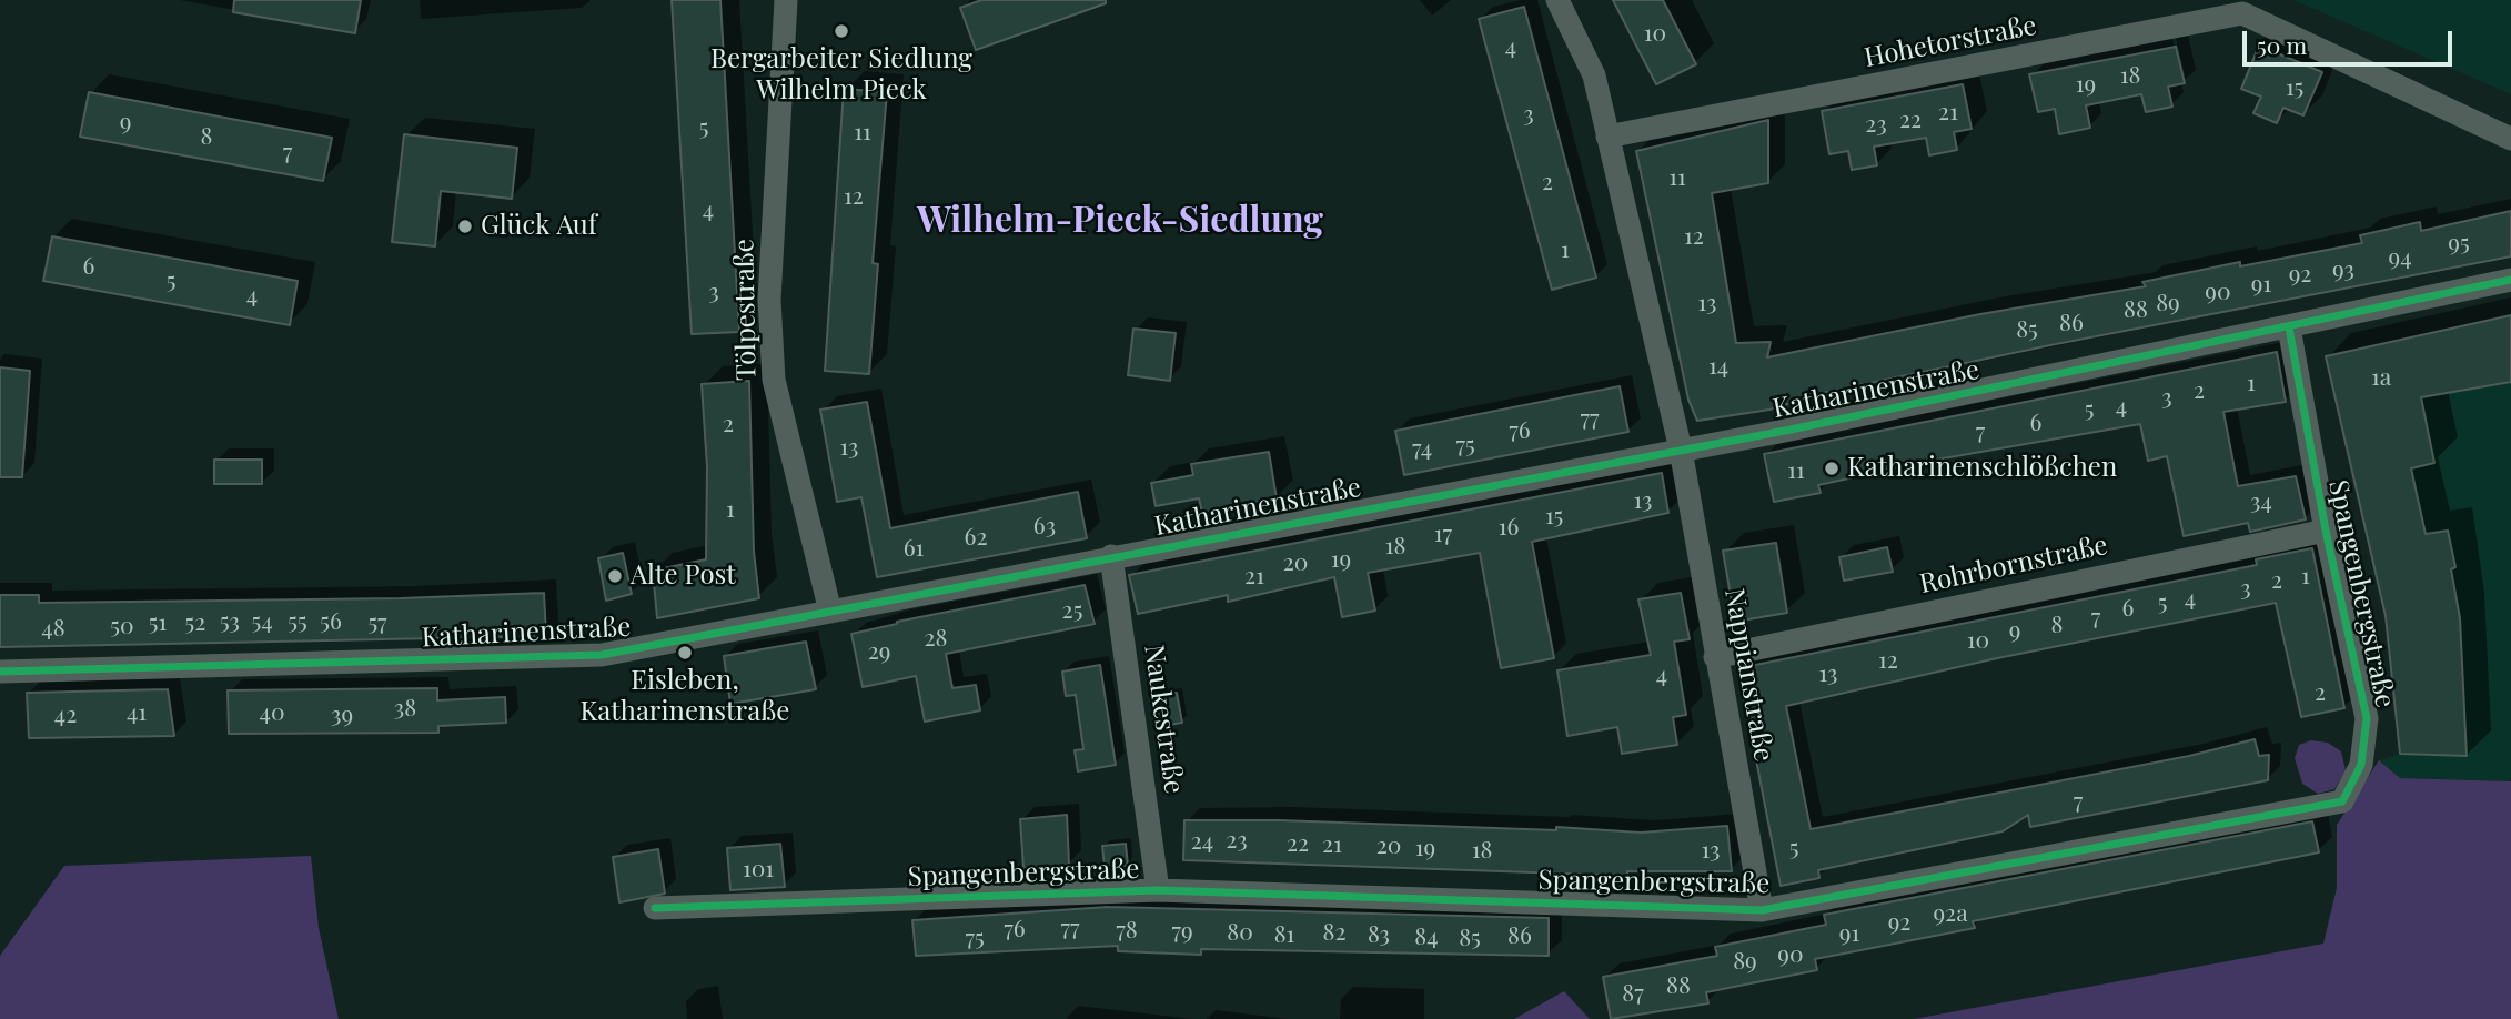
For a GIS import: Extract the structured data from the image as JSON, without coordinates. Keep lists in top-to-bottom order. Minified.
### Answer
{"streets":{"street":["Hohetorstraße","Tölpestraße","Katharinenstraße","Rohrbornstraße","Spangenbergstraße","Nappianstraße","Naukestraße"]},"crossings":[["Hohetorstraße","Nappianstraße"],["Tölpestraße","Katharinenstraße"],["Katharinenstraße","Spangenbergstraße"],["Katharinenstraße","Nappianstraße"],["Katharinenstraße","Naukestraße"],["Rohrbornstraße","Spangenbergstraße"],["Rohrbornstraße","Nappianstraße"],["Spangenbergstraße","Nappianstraße"],["Spangenbergstraße","Naukestraße"]],"districts":["Wilhelm-Pieck-Siedlung"],"places":["Bergarbeiter Siedlung Wilhelm Pieck","Glück Auf","Katharinenschlößchen","Alte Post","Eisleben, Katharinenstraße"],"house_numbers":["10","4","18","19","15","21","3","22","9","23","5","11","8","7","11","2","12","4","12","95","1","94","6","93","92","5","91","3","90","4","13","89","88","86","85","14","1a","1","2","3","4","5","77","6","2","76","7","75","13","74","11","13","34","1","15","63","16","17","62","18","61","19","20","21","1","2","3","4","5","6","25","7","53","54","55","56","51","52","57","8","50","48","9","28","10","29","12","13","4","2","38","41","40","42","39","7","23","24","22","21","20","19","5","18","13","101","92a","92","77","76","78","79","80","82","91","81","83","86","84","75","85","90","89","88","87"],"scale_bar":"50 m"}
